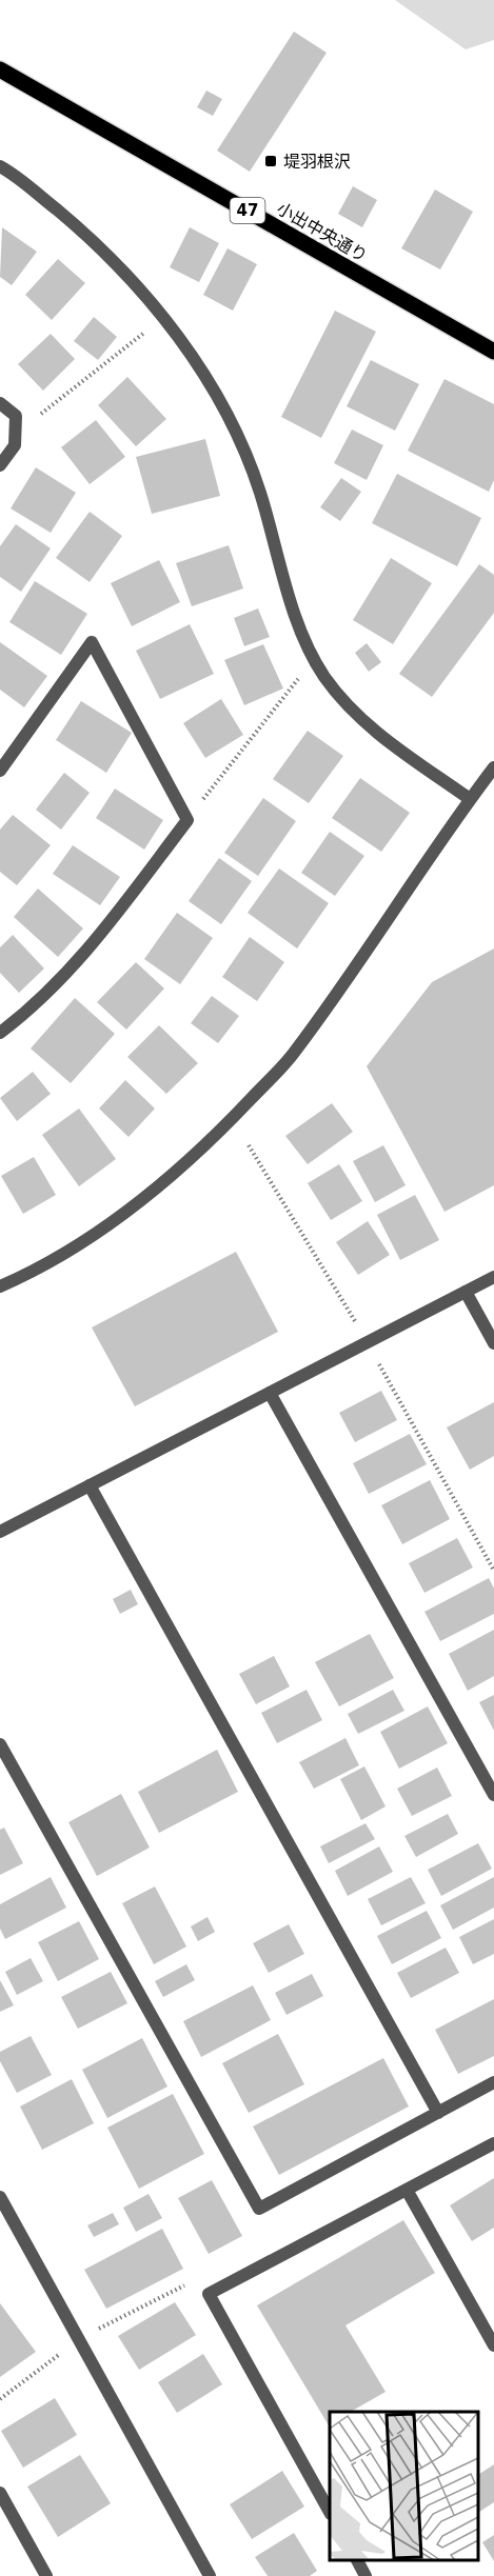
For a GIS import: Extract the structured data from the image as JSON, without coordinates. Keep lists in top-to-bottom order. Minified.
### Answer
{"streets":{"main road":["47","小出中央通り"]},"places":{"transit":["堤羽根沢"]}}
